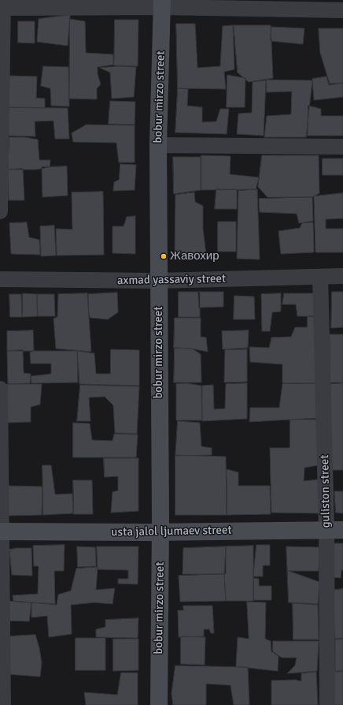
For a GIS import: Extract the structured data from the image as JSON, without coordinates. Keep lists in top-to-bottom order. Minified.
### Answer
{"streets":{"street":["bobur mirzo street","axmad yassaviy street","guliston street","usta jalol ljumaev street"]},"crossings":[["bobur mirzo street","axmad yassaviy street"],["bobur mirzo street","usta jalol ljumaev street"],["axmad yassaviy street","guliston street"],["guliston street","usta jalol ljumaev street"]],"places":["Жавохир"]}
